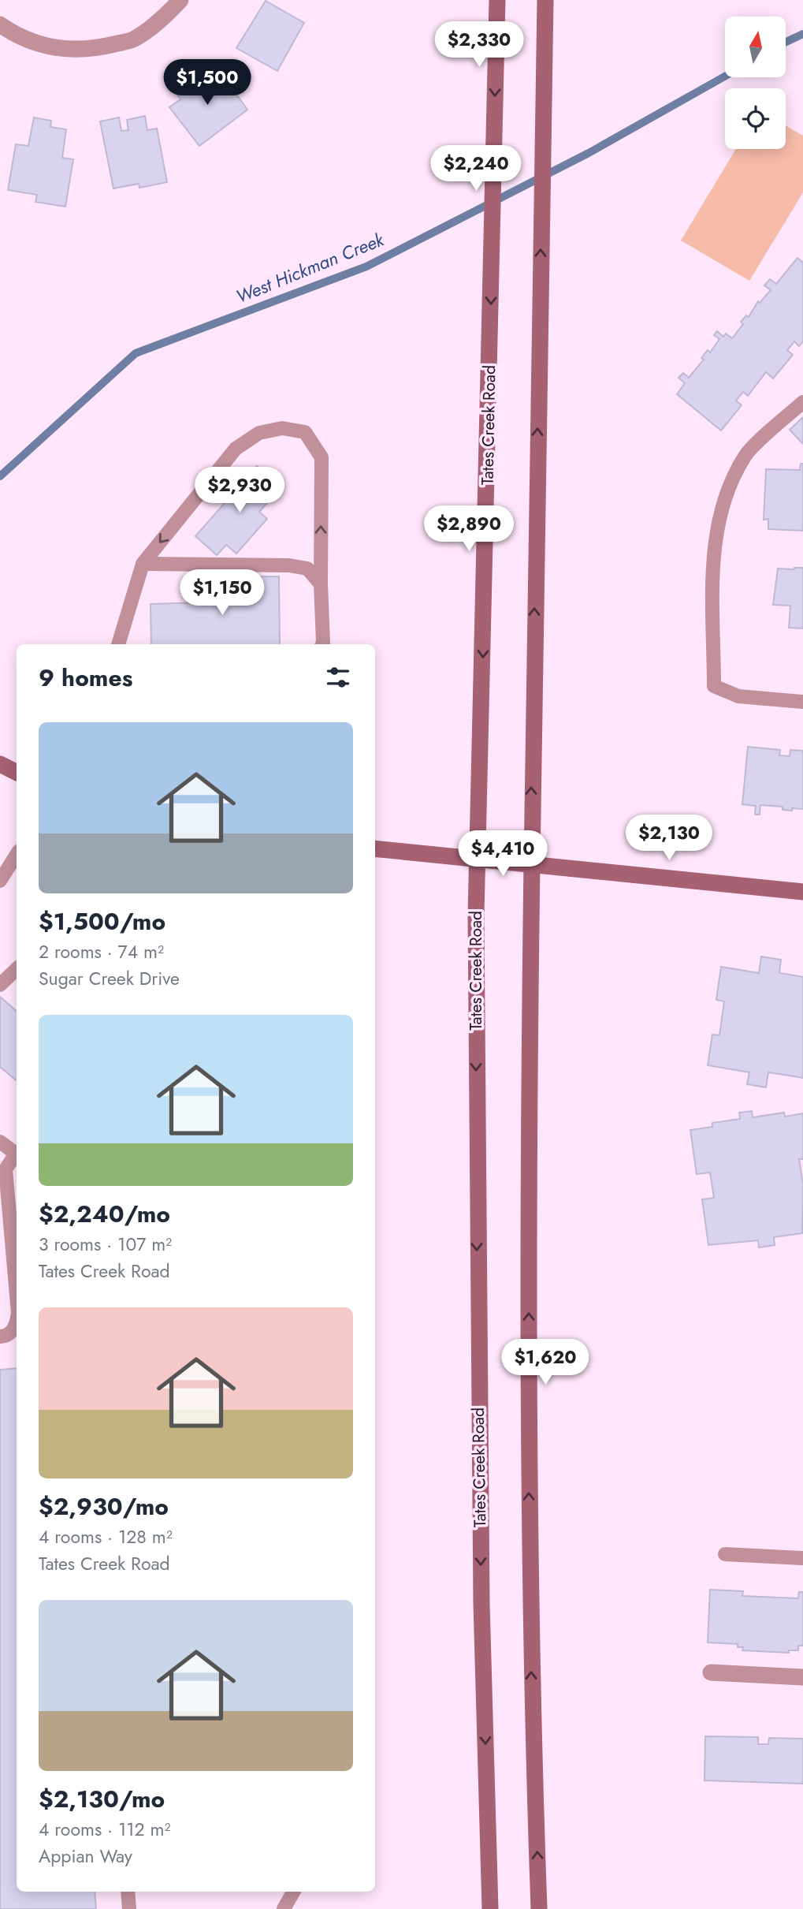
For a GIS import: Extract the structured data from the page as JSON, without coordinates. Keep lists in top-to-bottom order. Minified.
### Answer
{"streets":{"main road":["Tates Creek Road"]},"water":["West Hickman Creek"],"north":"top","page":{"price":["$2,330","$1,500","$2,240","$2,930","$2,890","$1,150","$2,130","$4,410","$1,620"],"heading":"9 homes","list":[{"name":"$1,500/mo","note":"2 rooms · 74 m² · Sugar Creek Drive"},{"name":"$2,240/mo","note":"3 rooms · 107 m² · Tates Creek Road"},{"name":"$2,930/mo","note":"4 rooms · 128 m² · Tates Creek Road"},{"name":"$2,130/mo","note":"4 rooms · 112 m² · Appian Way"}]}}
